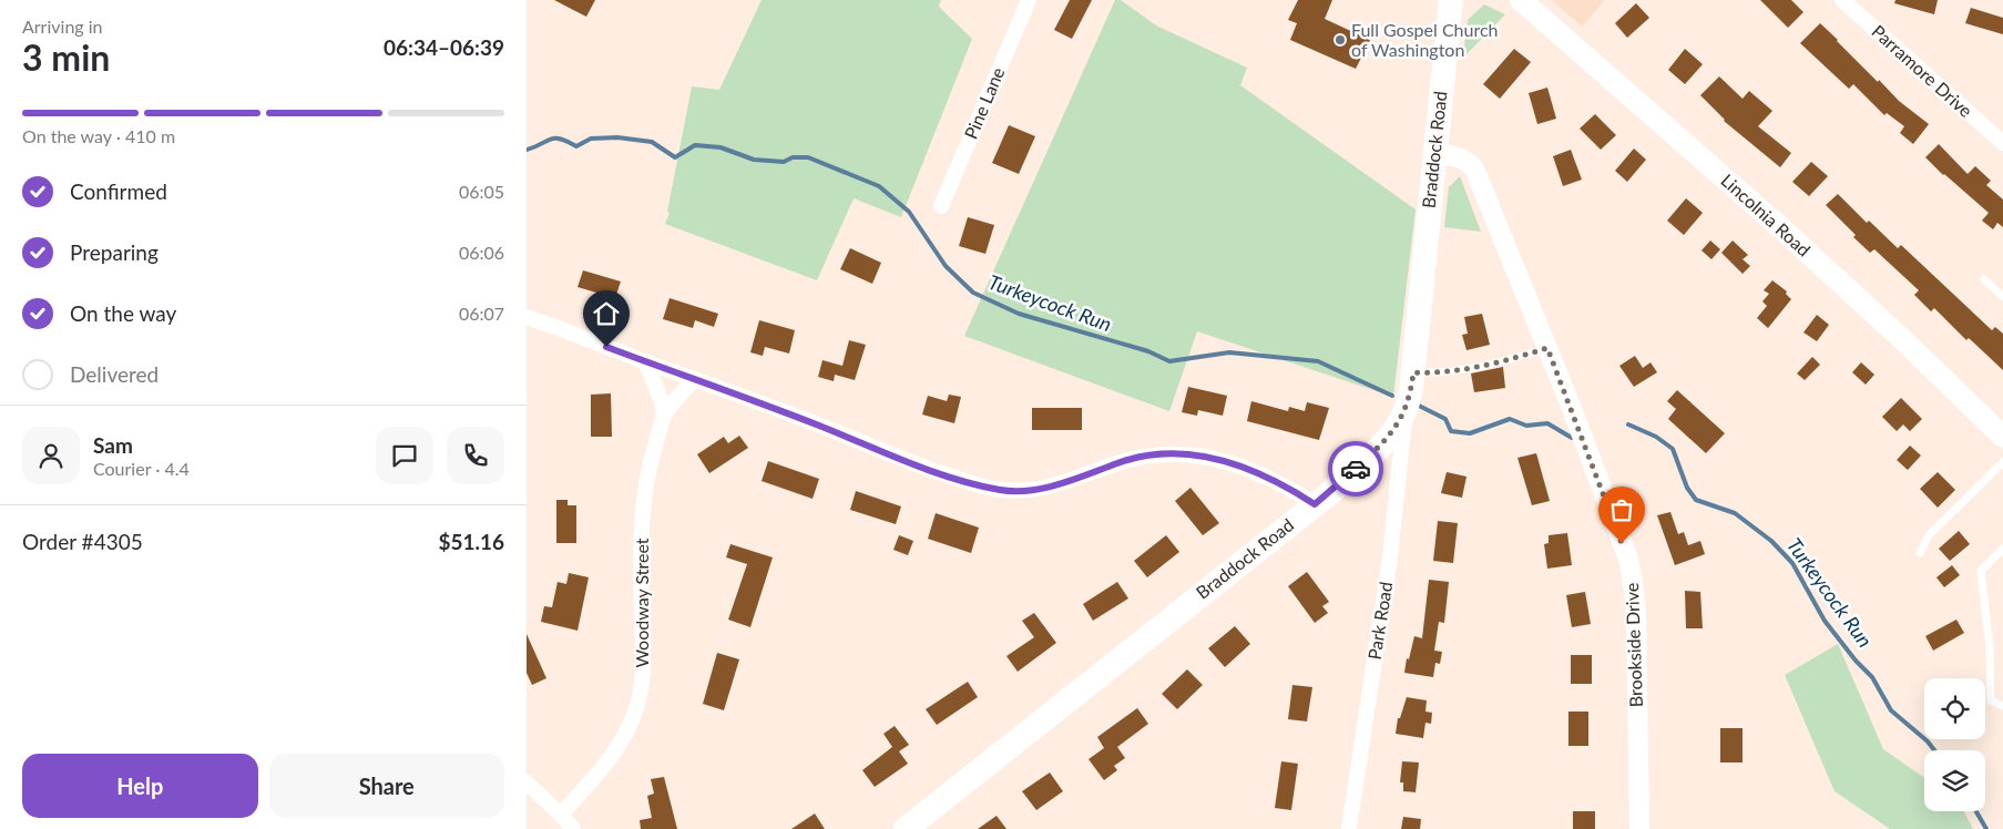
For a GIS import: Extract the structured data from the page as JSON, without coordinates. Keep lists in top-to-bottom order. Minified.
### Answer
{"streets":{"main road":["Braddock Road","Lincolnia Road"],"street":["Parramore Drive","Pine Lane","Woodway Street","Park Road","Brookside Drive"]},"crossings":[["Braddock Road","Park Road"],["Braddock Road","Brookside Drive"]],"water":["Turkeycock Run"],"places":["Full Gospel Church of Washington"],"page":{"heading":["3 min","Arriving in","06:34–06:39"],"panel":["Sam","Courier · 4.4","Order #4305","$51.16"],"bar":"On the way · 410 m","list":[["Confirmed","06:05"],["Preparing","06:06"],["On the way","06:07"],"Delivered"],"buttons":["Help","Share"]}}
